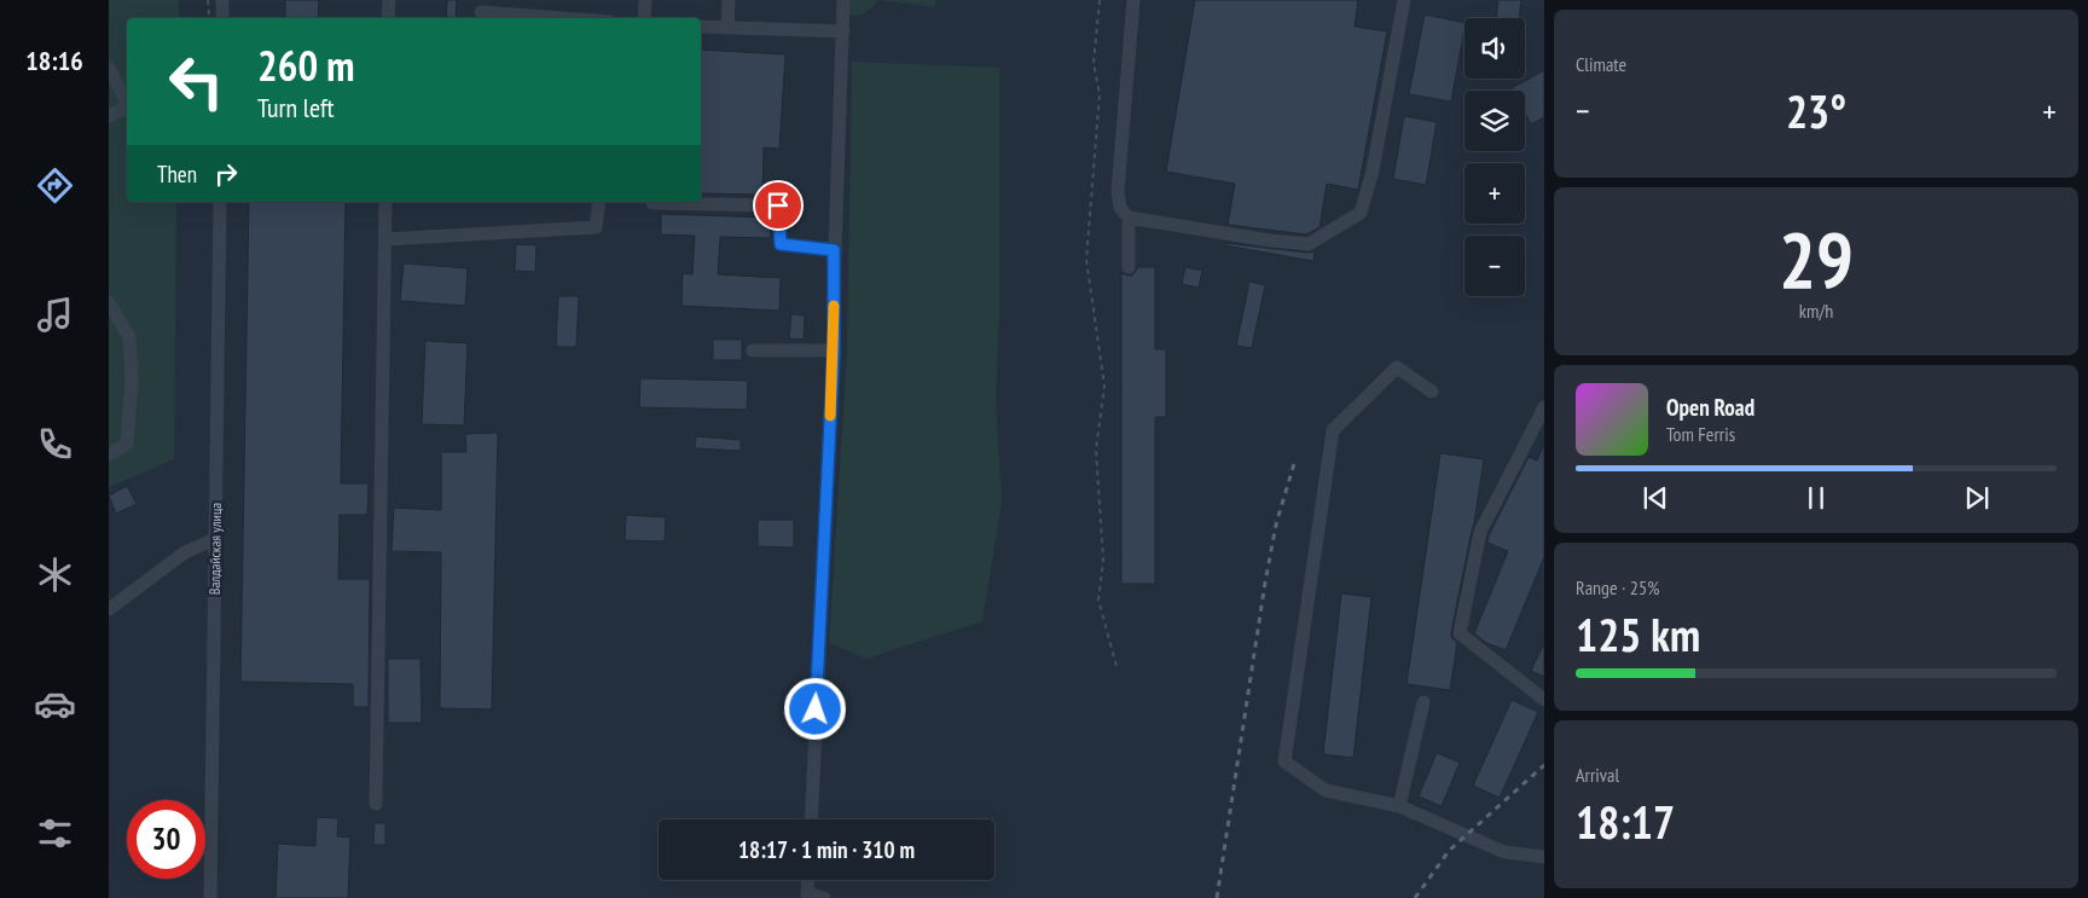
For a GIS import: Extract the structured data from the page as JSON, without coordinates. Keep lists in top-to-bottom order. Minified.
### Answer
{"streets":{"street":["Валдайская улица"]},"page":{"tabs":"18:16","tile":["Climate",["29","km/h"],["Range · 25%","125 km"],["Arrival","18:17"]],"map_buttons":["+","−"],"turn":["260 m","Turn left"],"heat":["−","23°","+"],"then":"Then","song":["Open Road","Tom Ferris"],"limit":"30","trip":"18:17 · 1 min · 310 m"}}
